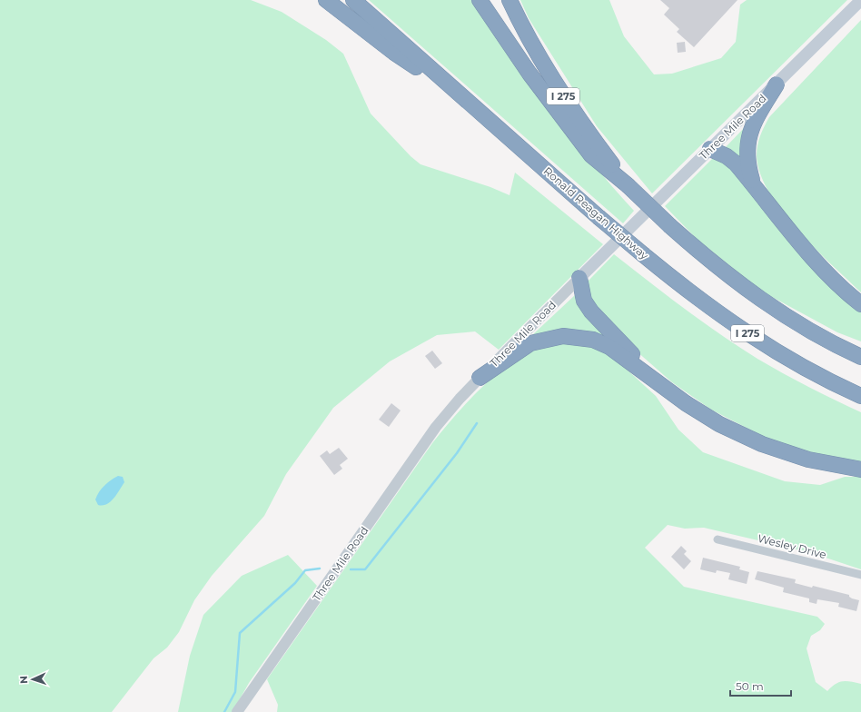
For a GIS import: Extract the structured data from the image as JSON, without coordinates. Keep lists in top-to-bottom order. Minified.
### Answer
{"streets":{"highway":["I 275","Ronald Reagan Highway"],"main road":["Three Mile Road"],"street":["Wesley Drive"]},"scale_bar":"50 m","north":"left"}
